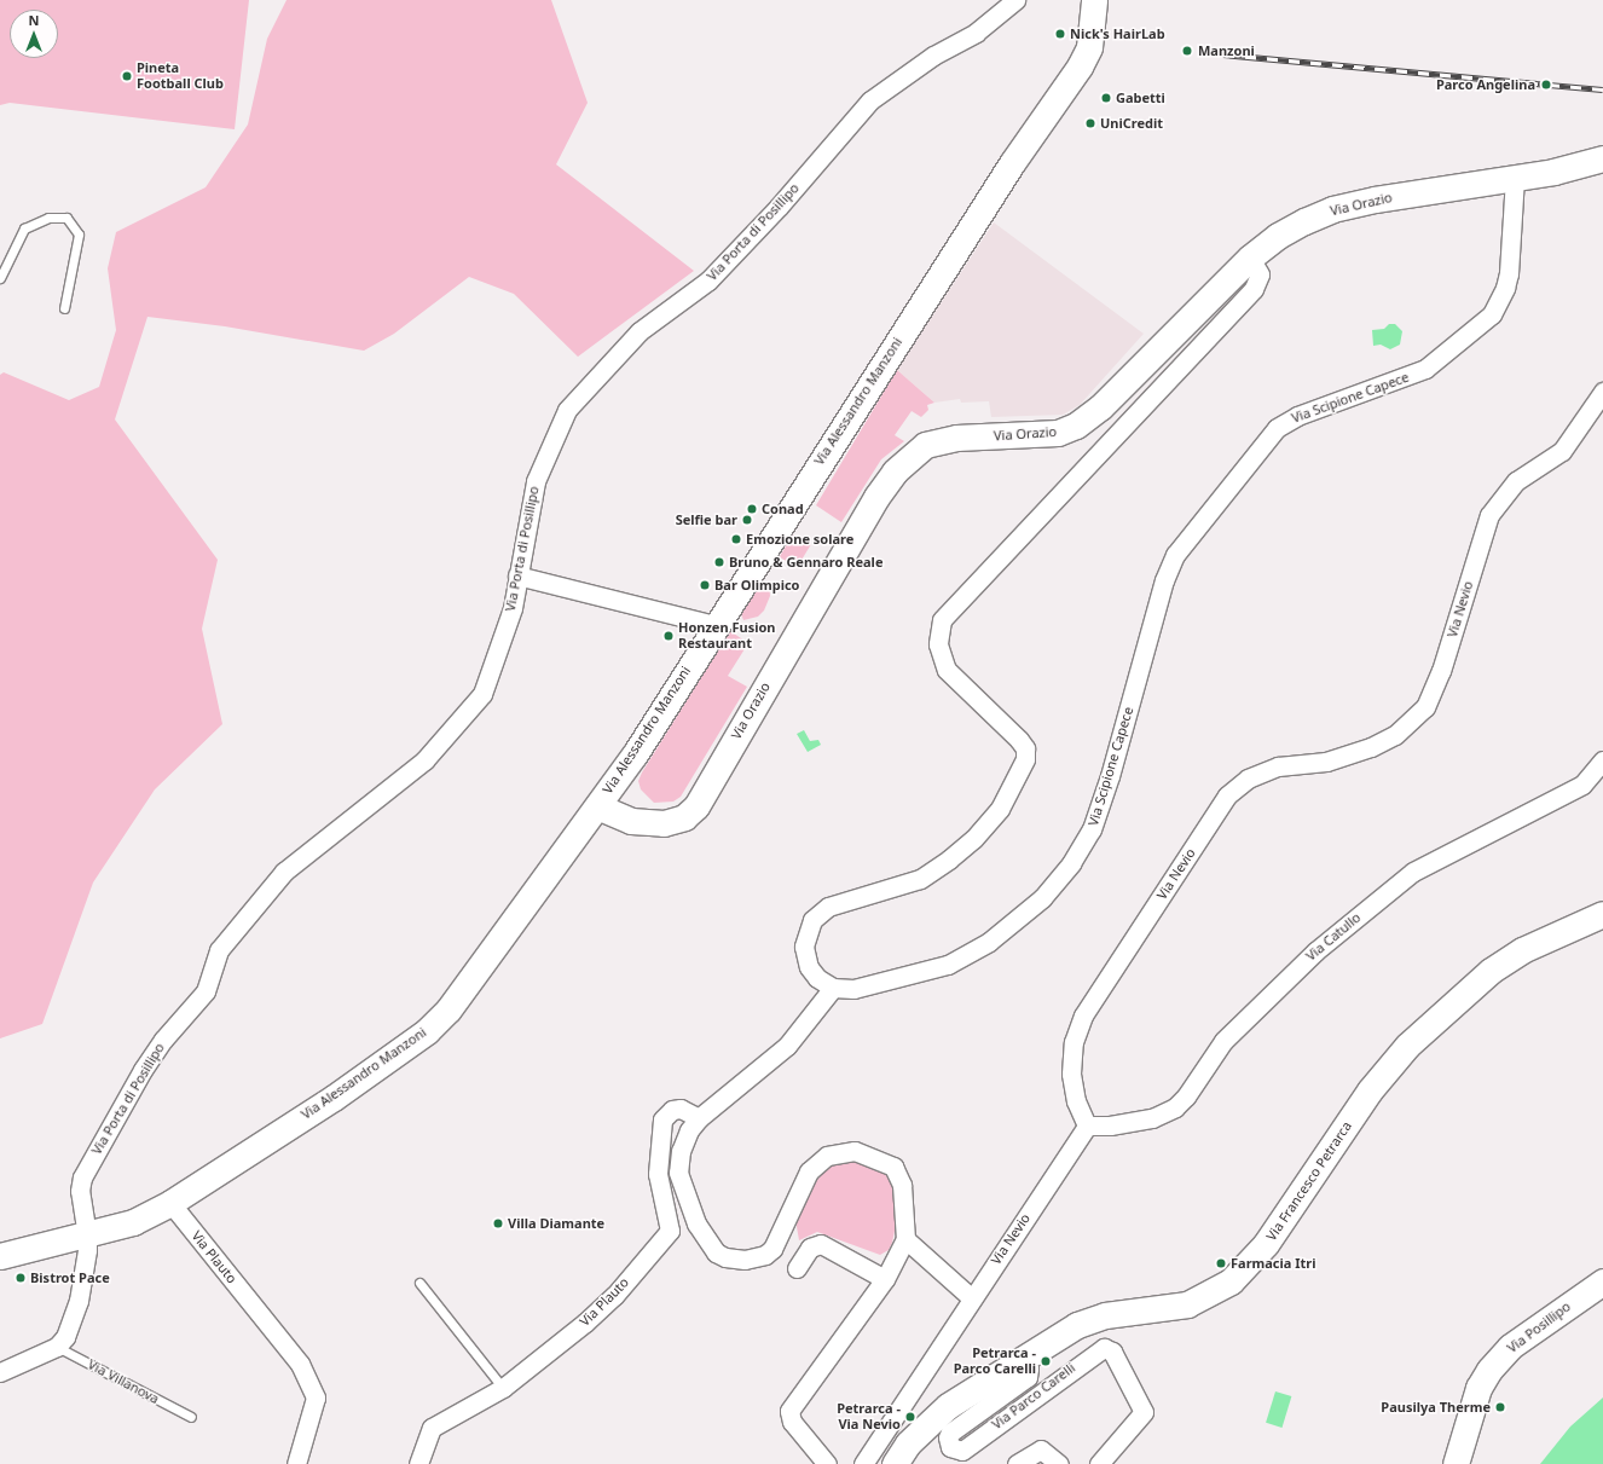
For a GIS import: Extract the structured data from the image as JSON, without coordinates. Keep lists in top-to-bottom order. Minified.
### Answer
{"streets":{"street":["Via Orazio","Via Porta di Posillipo","Via Scipione Capece","Via Alessandro Manzoni","Via Nevio","Via Catullo","Via Francesco Petrarca","Via Plauto","Via Posillipo","Via Parco Carelli"],"lane":["Via Villanova"]},"crossings":[["Via Orazio","Via Scipione Capece"],["Via Orazio","Via Alessandro Manzoni"],["Via Porta di Posillipo","Via Alessandro Manzoni"],["Via Alessandro Manzoni","Via Plauto"],["Via Nevio","Via Catullo"],["Via Francesco Petrarca","Via Parco Carelli"]],"places":["Nick's HairLab","Manzoni","Pineta Football Club","Parco Angelina","Gabetti","UniCredit","Conad","Selfie bar","Emozione solare","Bruno & Gennaro Reale","Bar Olimpico","Honzen Fusion Restaurant","Villa Diamante","Farmacia Itri","Bistrot Pace","Petrarca - Parco Carelli","Pausilya Therme","Petrarca - Via Nevio"],"north":"top"}
